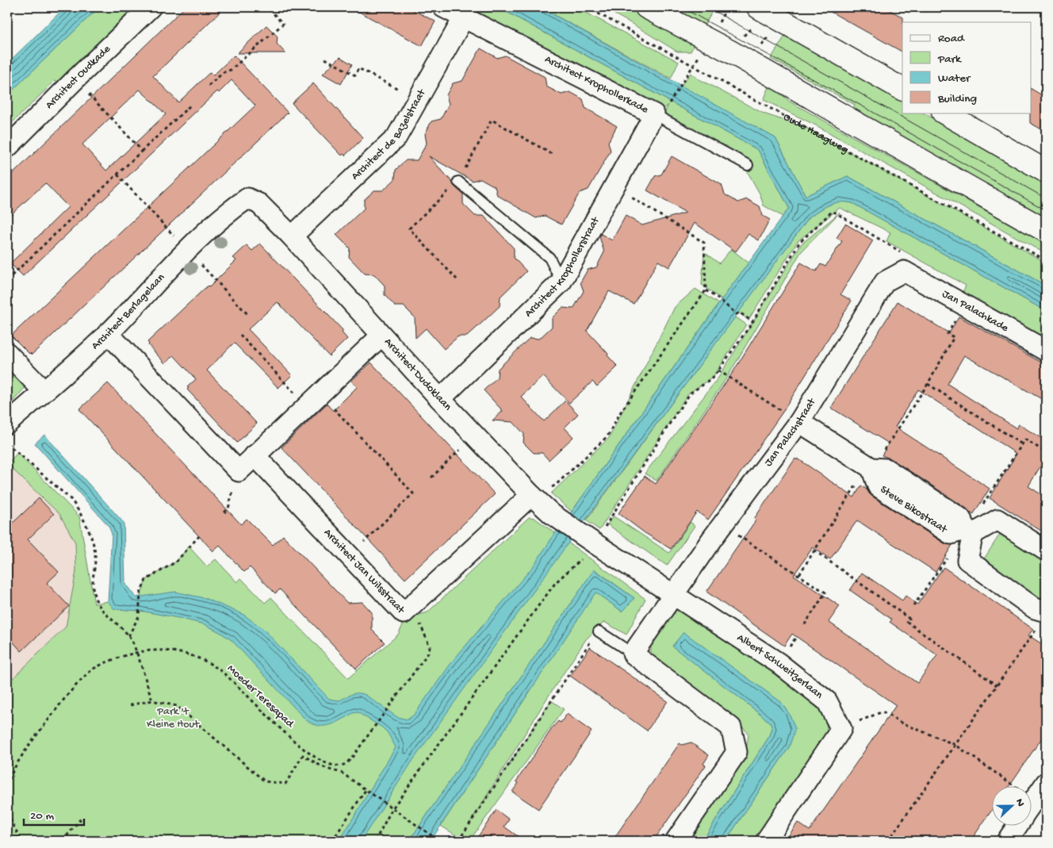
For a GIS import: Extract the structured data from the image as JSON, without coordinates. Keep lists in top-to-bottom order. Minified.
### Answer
{"streets":{"street":["Architect Oudkade","Architect Krophollerkade","Architect de Bazelstraat","Architect Krophollerstraat","Jan Palachkade","Architect Berlagelaan","Architect Dudoklaan","Jan Palachstraat","Steve Bikostraat","Architect Jan Wilsstraat","Albert Schweitzerlaan"],"path":["Oude Haagweg","Moeder Teresapad"]},"crossings":[["Architect Krophollerkade","Architect de Bazelstraat"],["Architect Krophollerkade","Architect Krophollerstraat"],["Architect de Bazelstraat","Architect Dudoklaan"],["Architect Krophollerstraat","Architect Dudoklaan"],["Jan Palachkade","Jan Palachstraat"],["Architect Berlagelaan","Architect Dudoklaan"],["Architect Dudoklaan","Architect Jan Wilsstraat"],["Architect Dudoklaan","Albert Schweitzerlaan"],["Jan Palachstraat","Steve Bikostraat"],["Jan Palachstraat","Albert Schweitzerlaan"],["Architect Jan Wilsstraat","Moeder Teresapad"]],"parks":["Park 't Kleine Hout"],"legend":["Road","Park","Water","Building"],"scale_bar":"20 m","north":"right"}
